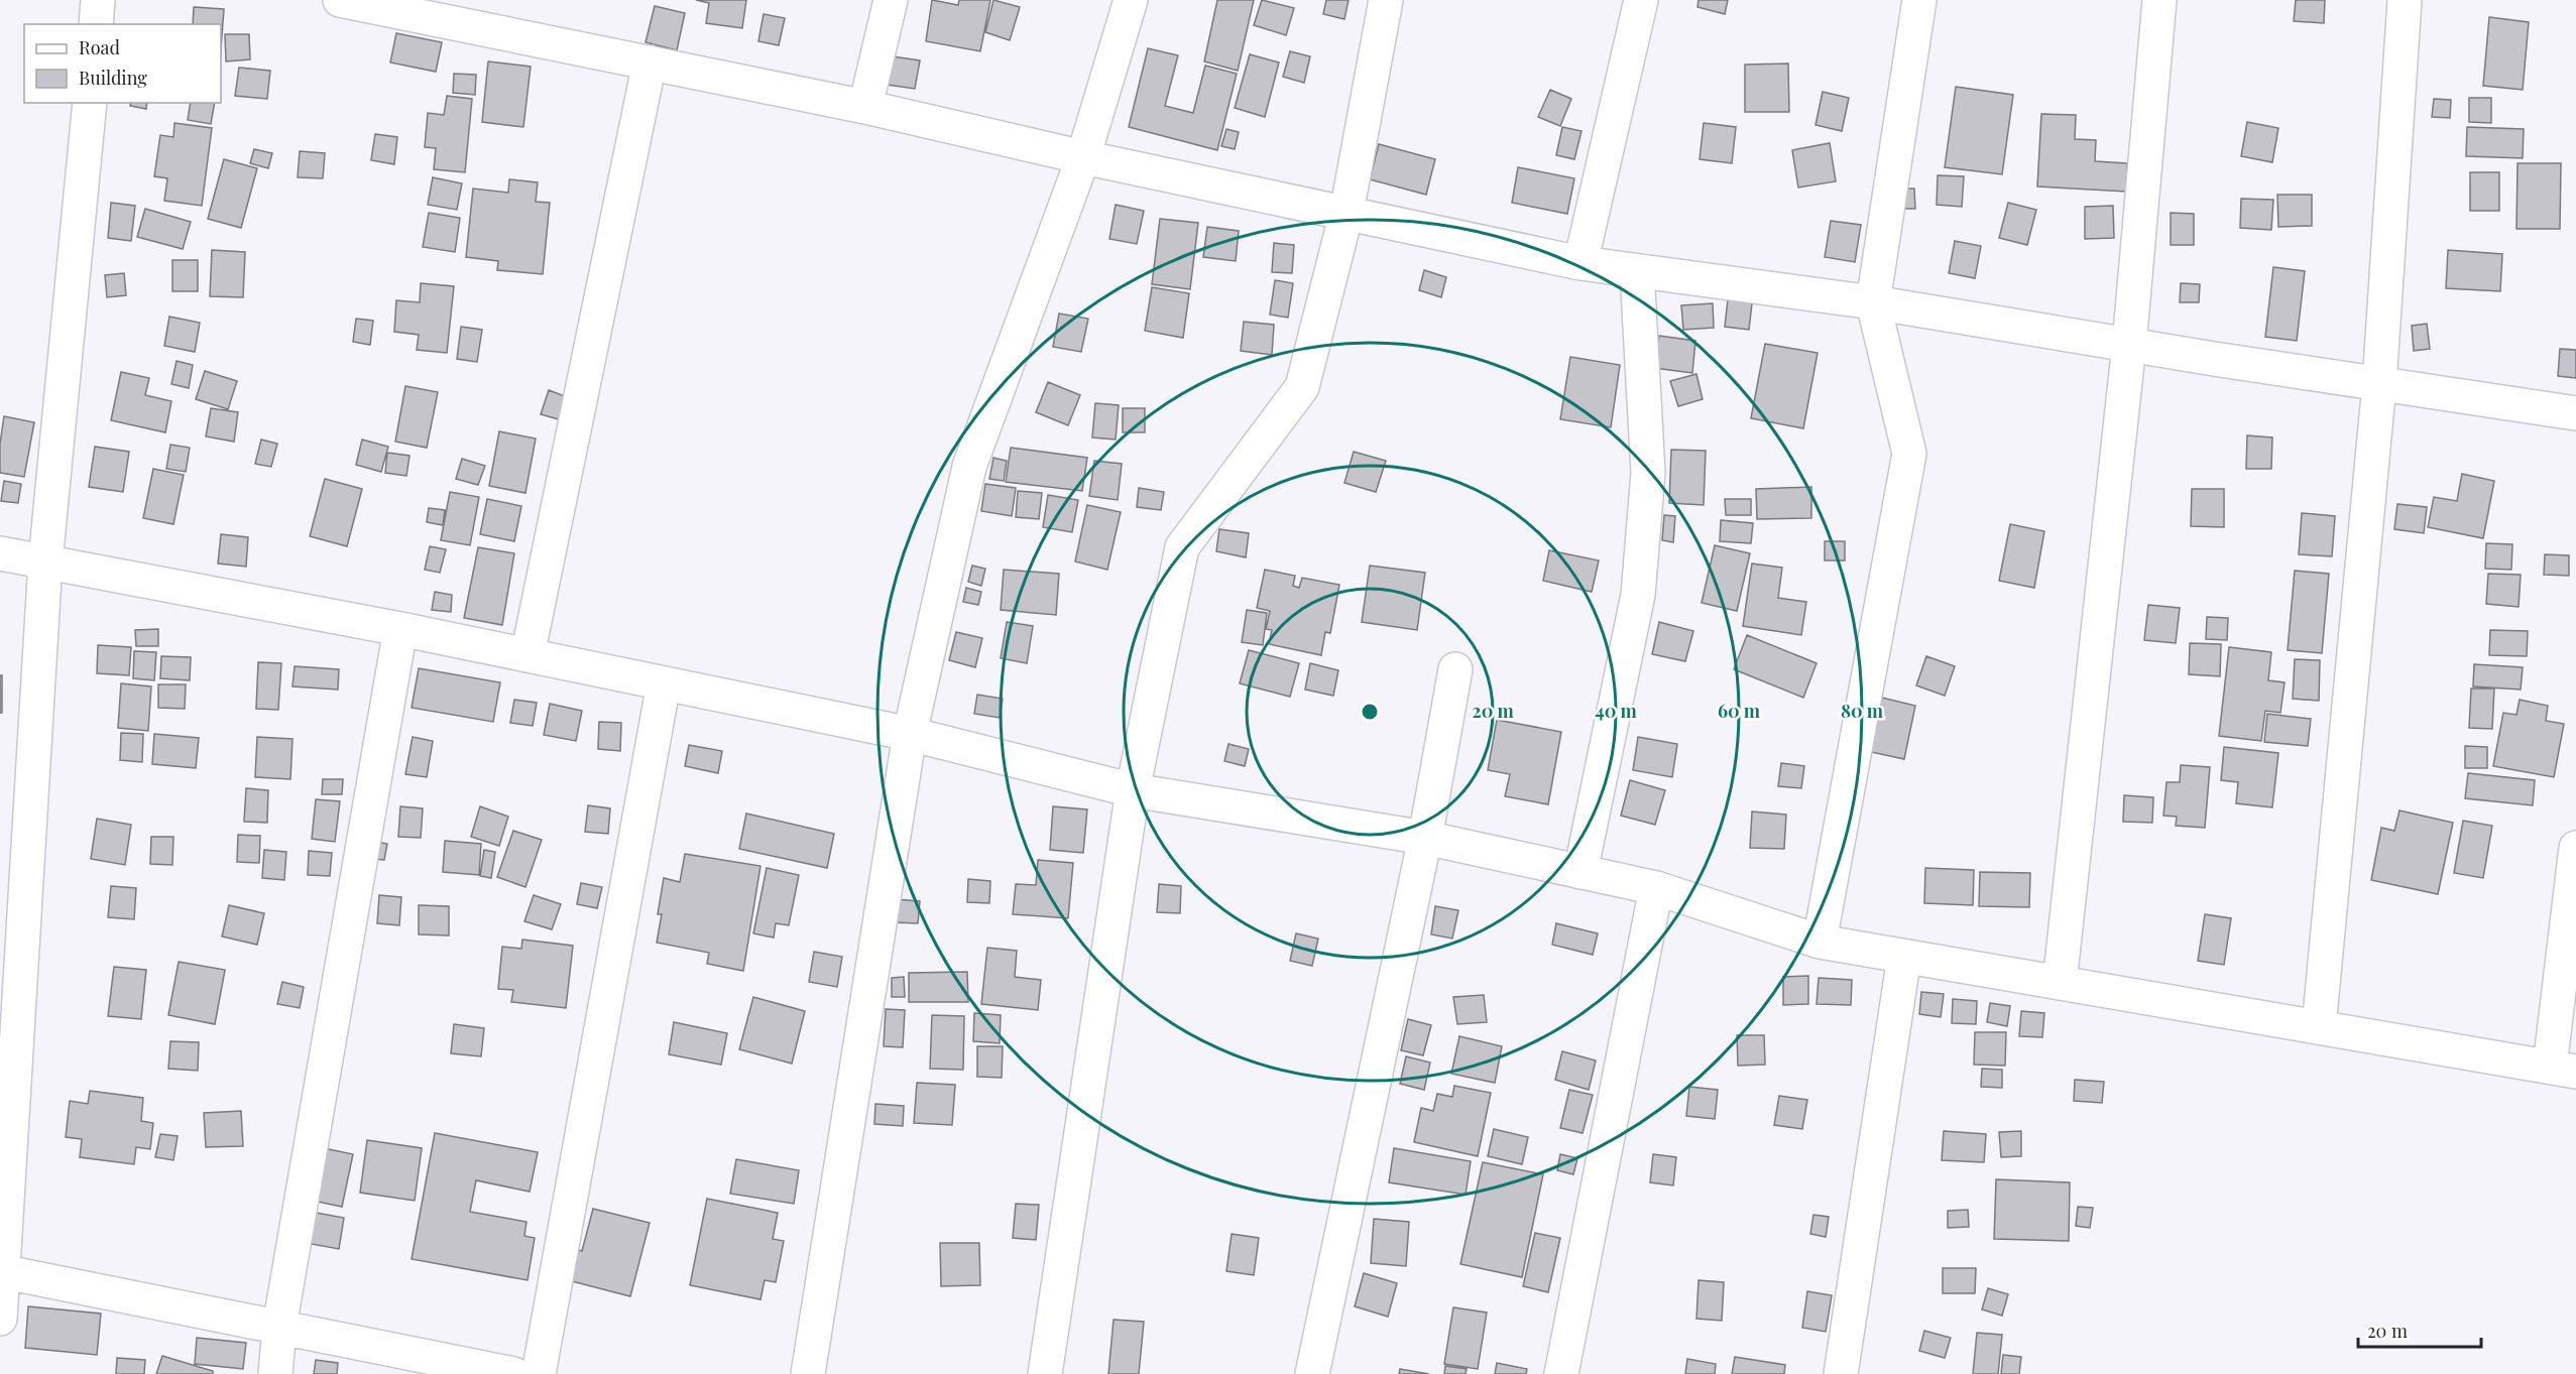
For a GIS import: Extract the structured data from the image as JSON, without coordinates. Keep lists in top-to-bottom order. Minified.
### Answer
{"legend":["Road","Building"],"scale_bar":"20 m","rings":["20 m","40 m","60 m","80 m"]}
